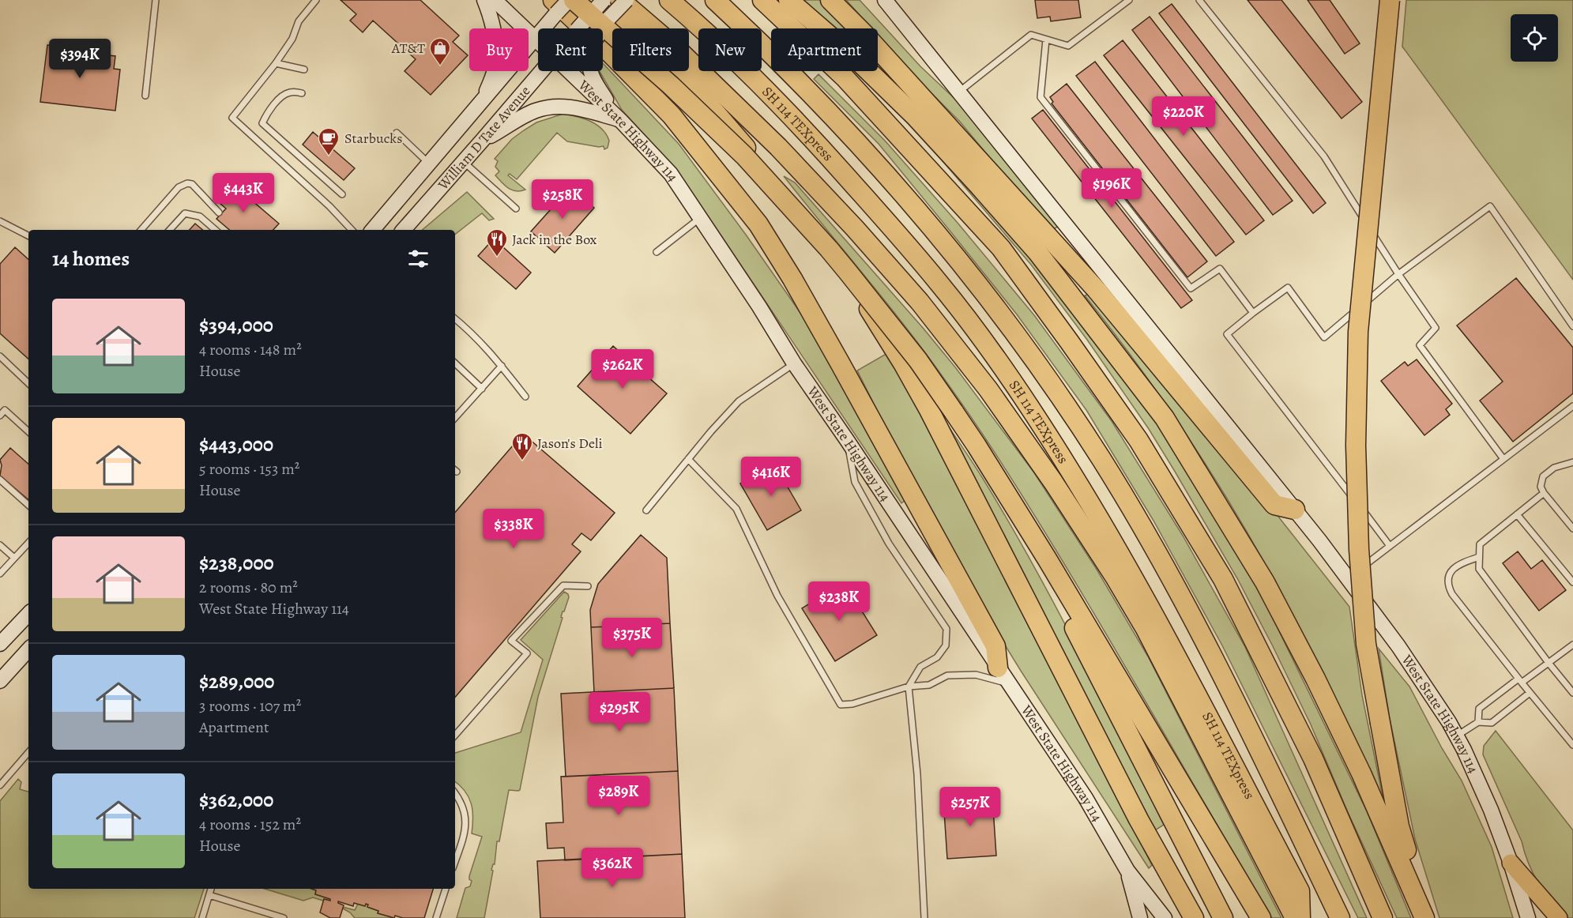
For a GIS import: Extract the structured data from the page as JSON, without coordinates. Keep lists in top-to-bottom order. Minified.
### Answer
{"streets":{"highway":["SH 114 TEXpress"],"main road":["West State Highway 114","William D Tate Avenue"]},"crossings":[["West State Highway 114","William D Tate Avenue"]],"places":{"shop":["AT&T"],"cafe":["Starbucks"],"restaurant":["Jack in the Box","Jason's Deli"]},"page":{"chip":["Buy","Rent","Filters","New","Apartment"],"price":["$394K","$220K","$196K","$443K","$258K","$262K","$416K","$338K","$238K","$375K","$295K","$289K","$257K","$362K"],"heading":"14 homes","list":[{"name":"$394,000","note":"4 rooms · 148 m² · House"},{"name":"$443,000","note":"5 rooms · 153 m² · House"},{"name":"$238,000","note":"2 rooms · 80 m² · West State Highway 114"},{"name":"$289,000","note":"3 rooms · 107 m² · Apartment"},{"name":"$362,000","note":"4 rooms · 152 m² · House"}]}}
